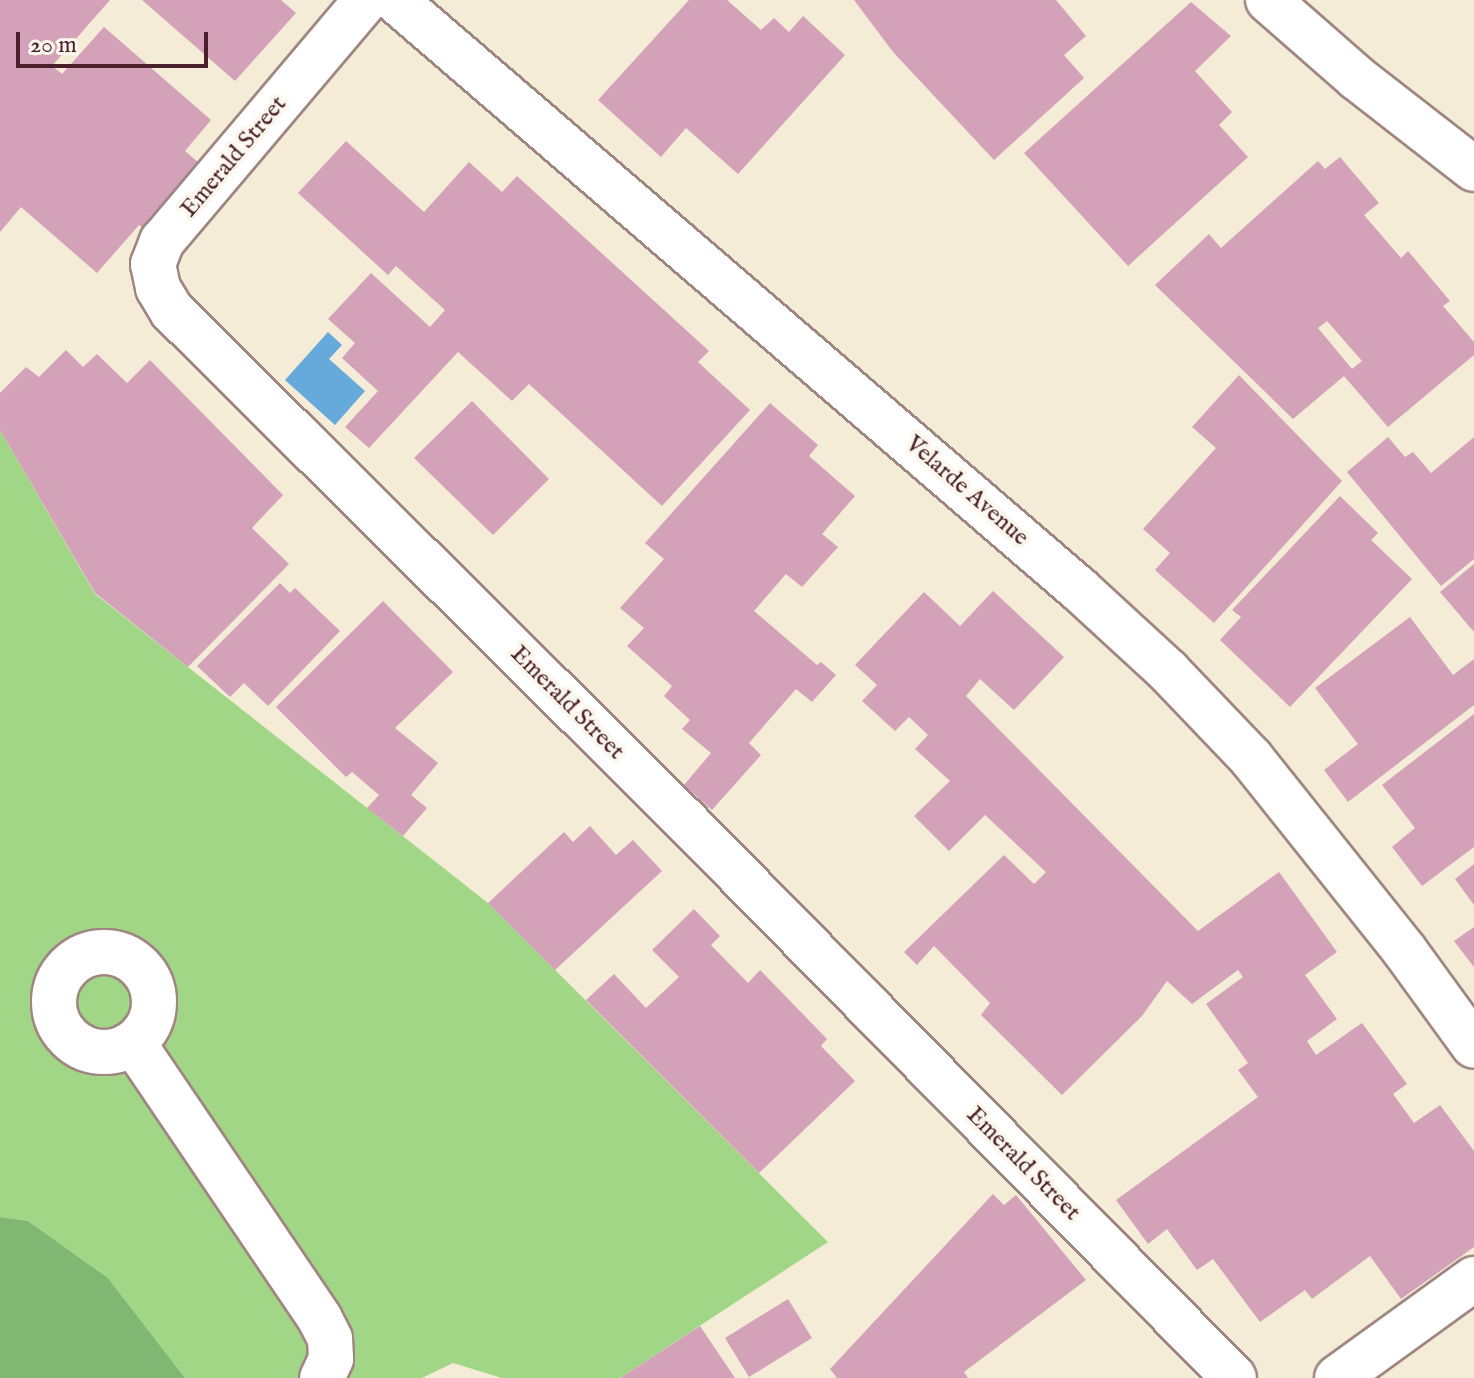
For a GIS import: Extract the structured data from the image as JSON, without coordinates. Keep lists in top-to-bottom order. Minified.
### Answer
{"streets":{"street":["Emerald Street","Velarde Avenue"]},"scale_bar":"20 m"}
